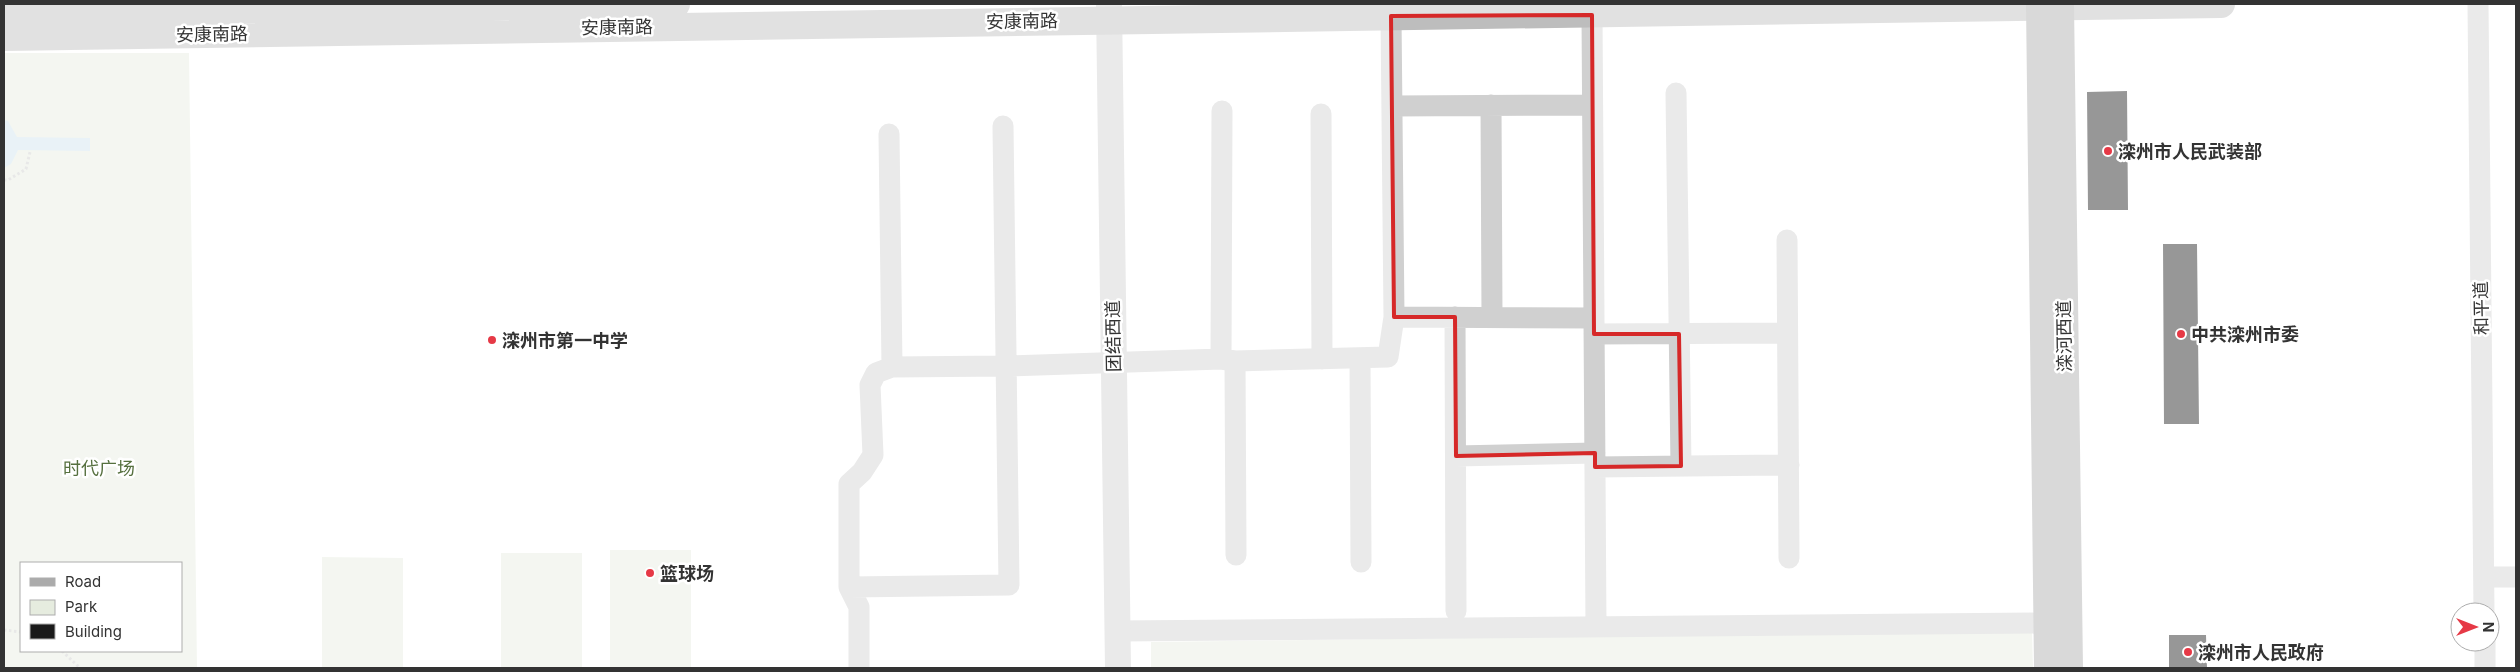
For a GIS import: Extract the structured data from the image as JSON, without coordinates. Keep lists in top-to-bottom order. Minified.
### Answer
{"streets":{"main road":["安康南路","滦河西道"],"street":["和平道","团结西道"]},"crossings":[["安康南路","团结西道"],["安康南路","滦河西道"]],"parks":["时代广场"],"places":["滦州市人民武装部","中共滦州市委","滦州市第一中学","篮球场","滦州市人民政府"],"legend":["Road","Park","Building"],"north":"right"}
